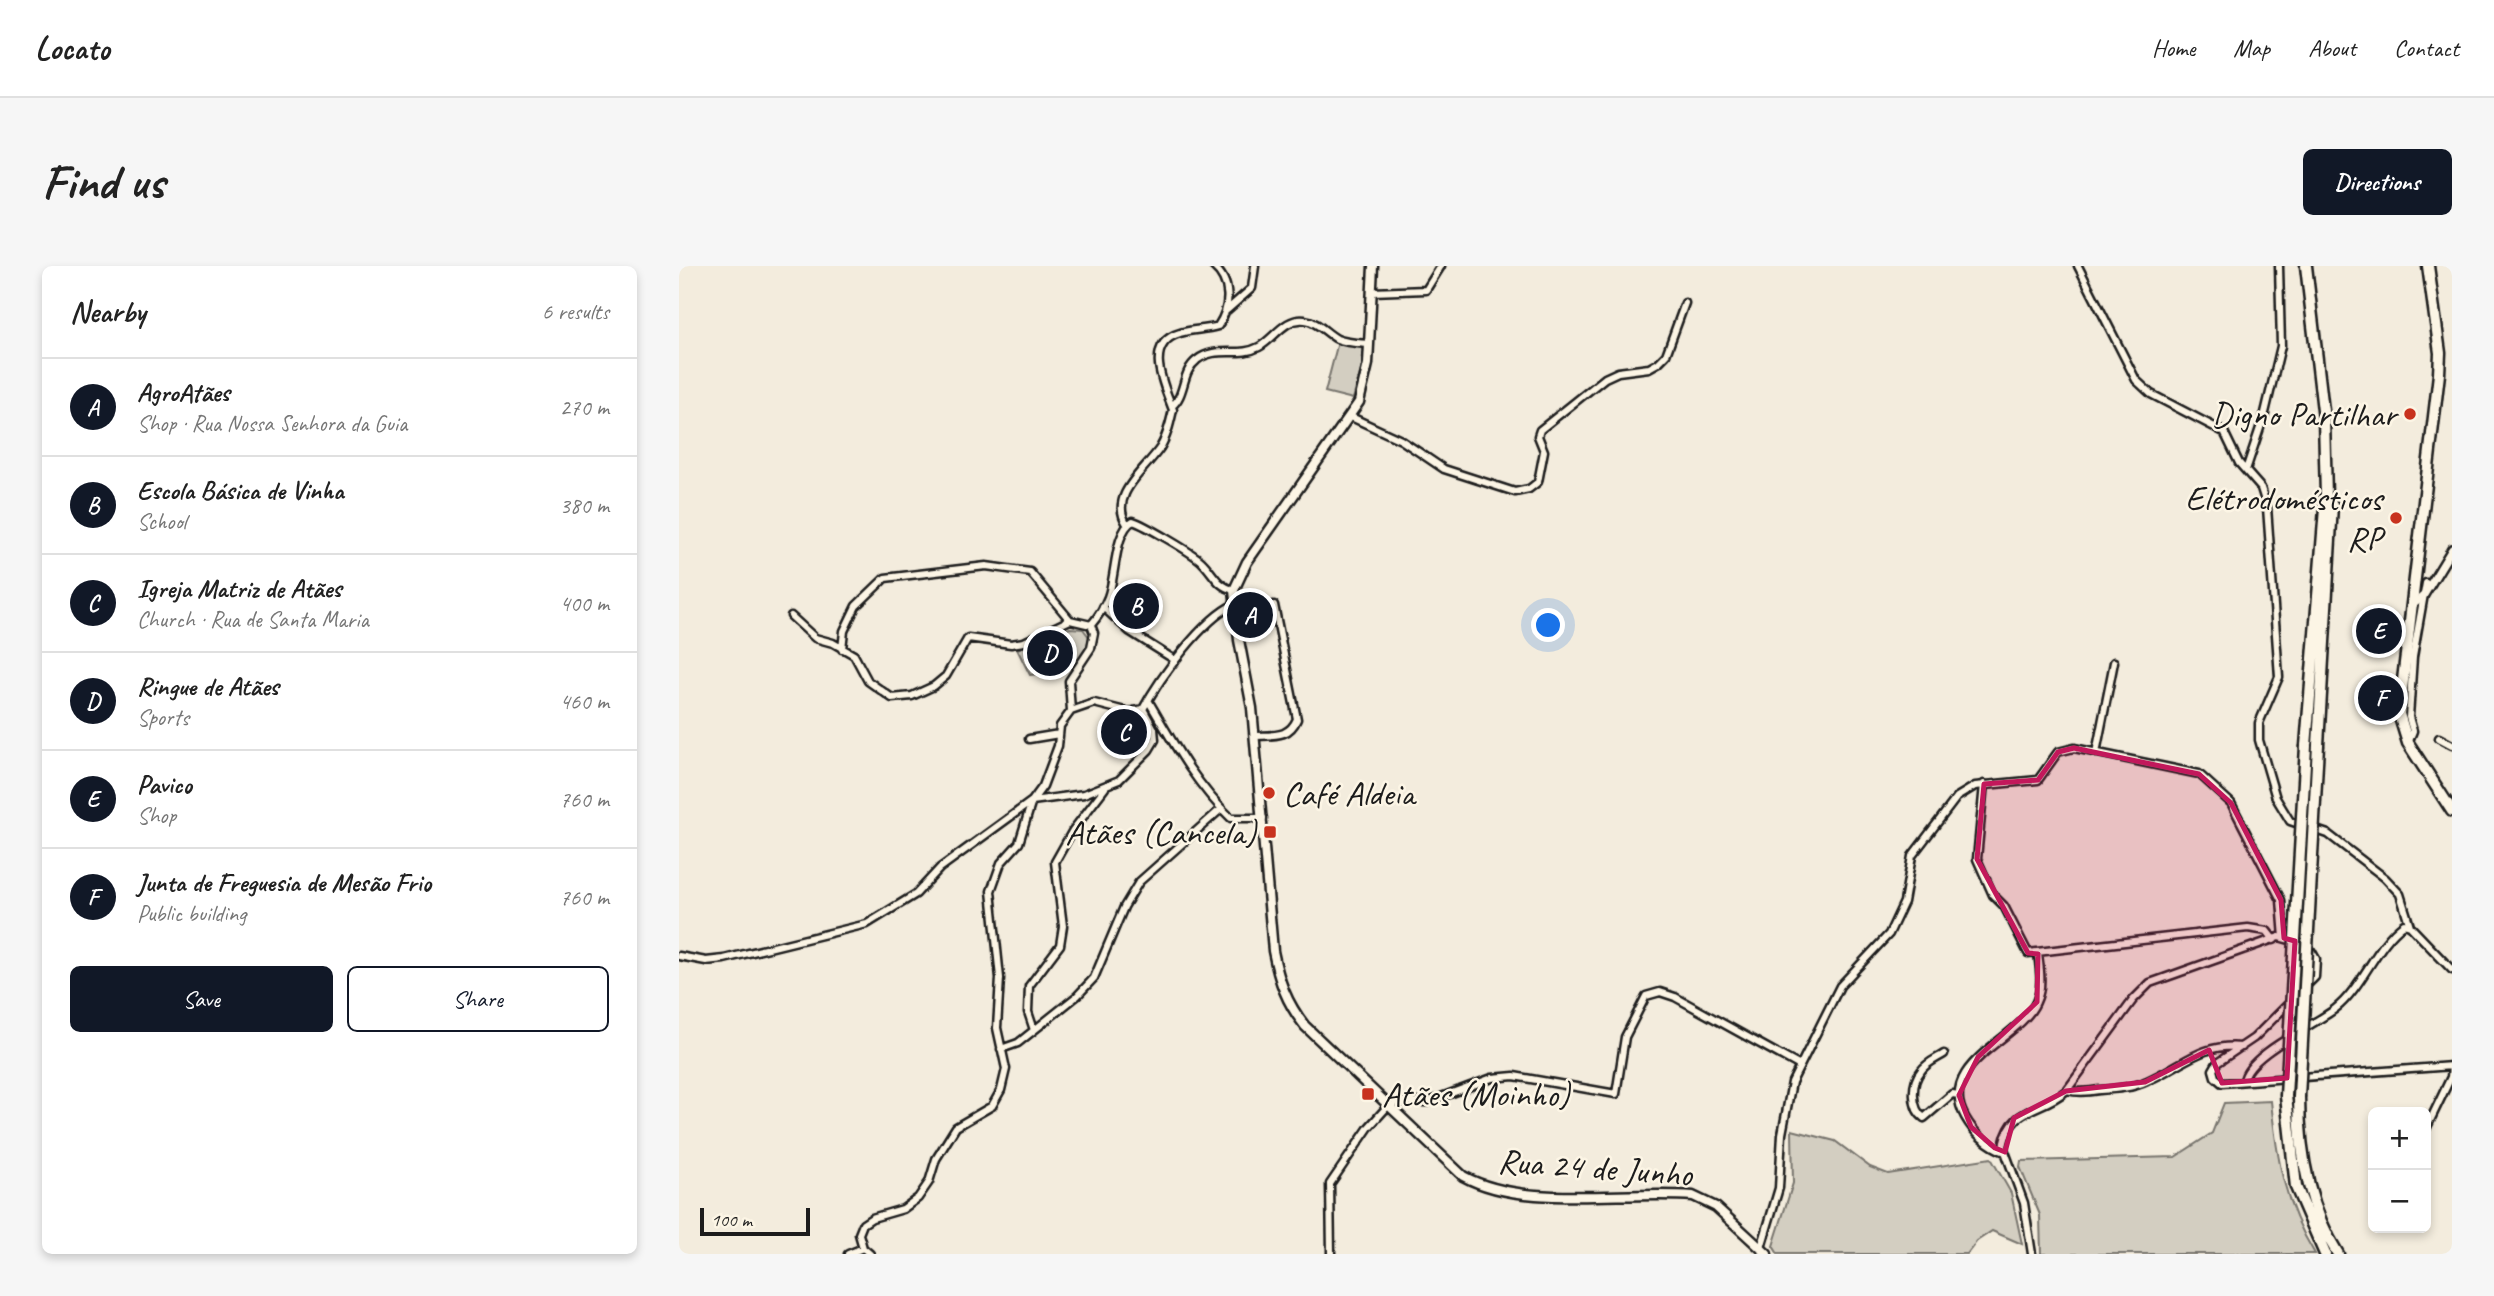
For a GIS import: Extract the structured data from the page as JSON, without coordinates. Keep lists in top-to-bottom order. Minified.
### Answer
{"streets":{"main road":["Rua 24 de Junho"]},"places":{"other":["Digno Partilhar","Elétrodomésticos RP","Café Aldeia"],"transit":["Atães (Cancela)","Atães (Moinho)"]},"scale_bar":"100 m","page":{"header":"Locato","nav":["Home","Map","About","Contact"],"buttons":["Directions",["Save","Share"]],"title":"Find us","heading":["Nearby","6 results"],"list":[{"mark":"A","name":"AgroAtães","note":"Shop · Rua Nossa Senhora da Guia","value":"270 m"},{"mark":"B","name":"Escola Básica de Vinha","note":"School","value":"380 m"},{"mark":"C","name":"Igreja Matriz de Atães","note":"Church · Rua de Santa Maria","value":"400 m"},{"mark":"D","name":"Ringue de Atães","note":"Sports","value":"460 m"},{"mark":"E","name":"Pavico","note":"Shop","value":"760 m"},{"mark":"F","name":"Junta de Freguesia de Mesão Frio","note":"Public building","value":"760 m"}],"pins":["B","A","E","D","F","C"],"map_buttons":["+","−"],"scale":"100 m"}}
